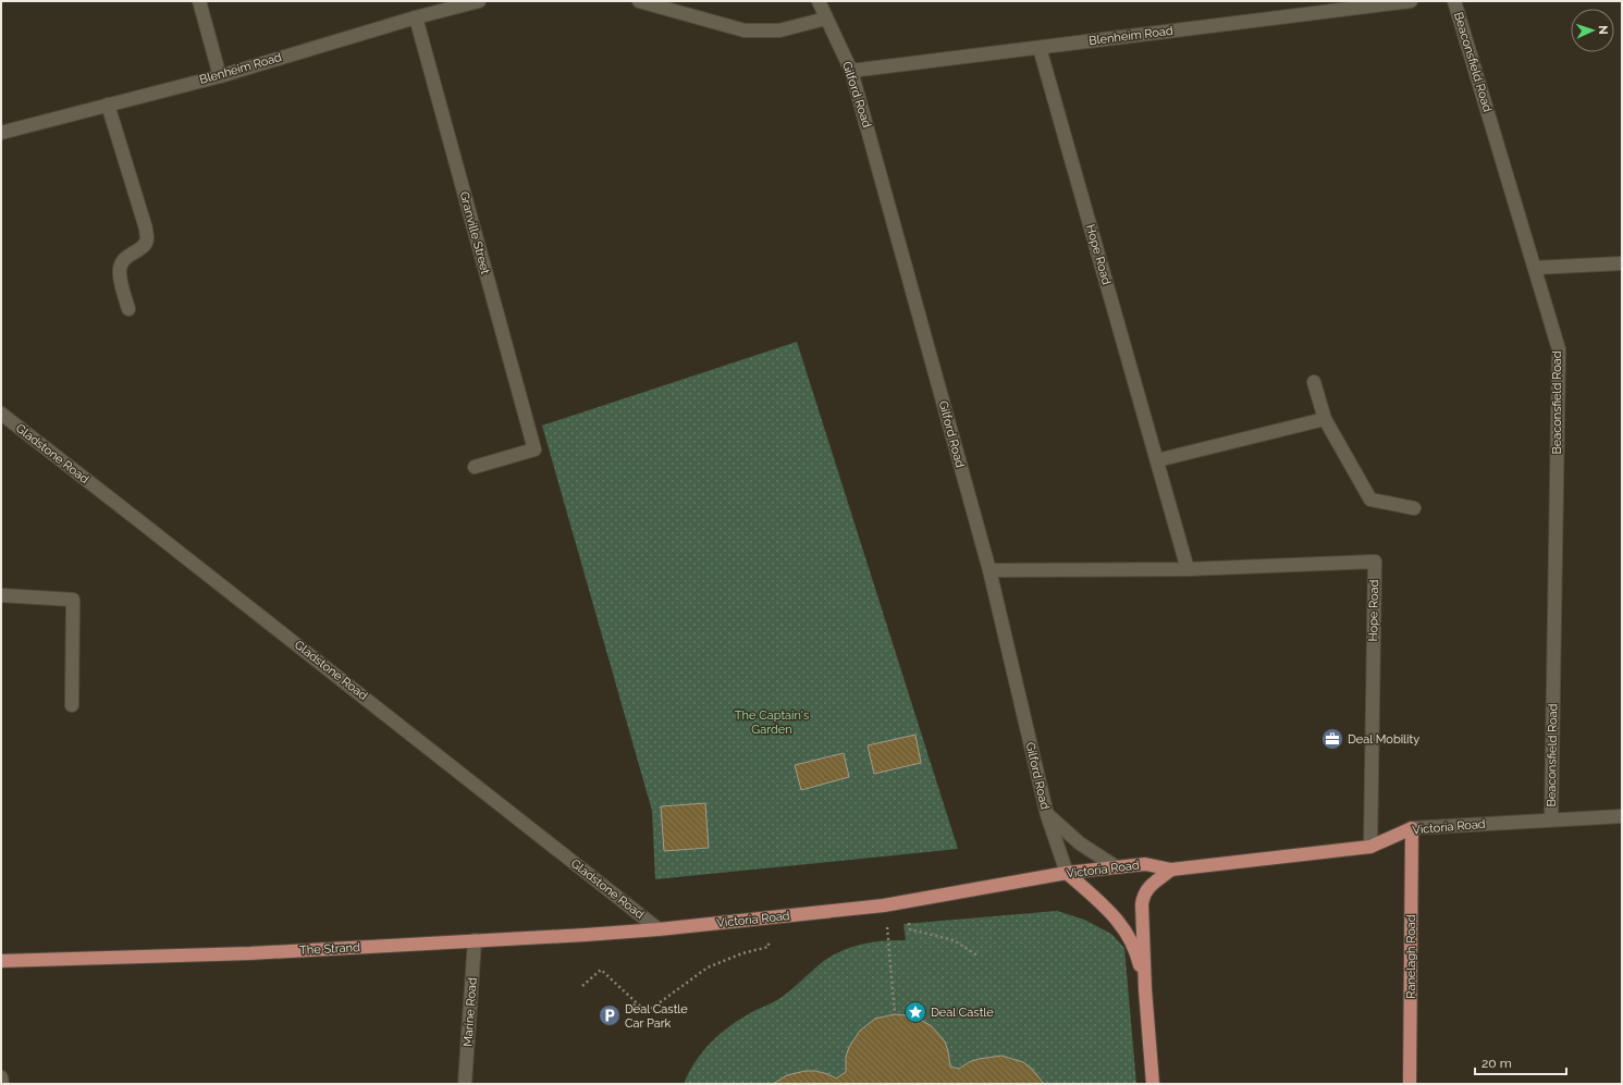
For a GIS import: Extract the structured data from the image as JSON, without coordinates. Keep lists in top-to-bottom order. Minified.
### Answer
{"streets":{"main road":["Victoria Road","The Strand","Ranelagh Road"],"street":["Blenheim Road","Beaconsfield Road","Gilford Road","Granville Street","Hope Road","Gladstone Road","Marine Road"]},"crossings":[["Blenheim Road","Gilford Road"],["Blenheim Road","Granville Street"],["Blenheim Road","Hope Road"],["Beaconsfield Road","Victoria Road"],["Gilford Road","Hope Road"],["Gilford Road","Victoria Road"],["Hope Road","Victoria Road"],["Gladstone Road","Victoria Road"],["Gladstone Road","The Strand"],["Victoria Road","The Strand"],["Victoria Road","Ranelagh Road"],["The Strand","Marine Road"]],"parks":["The Captain's Garden"],"places":{"office":["Deal Mobility"],"place":["Deal Castle"],"parking":["Deal Castle Car Park"]},"scale_bar":"20 m","north":"right"}
